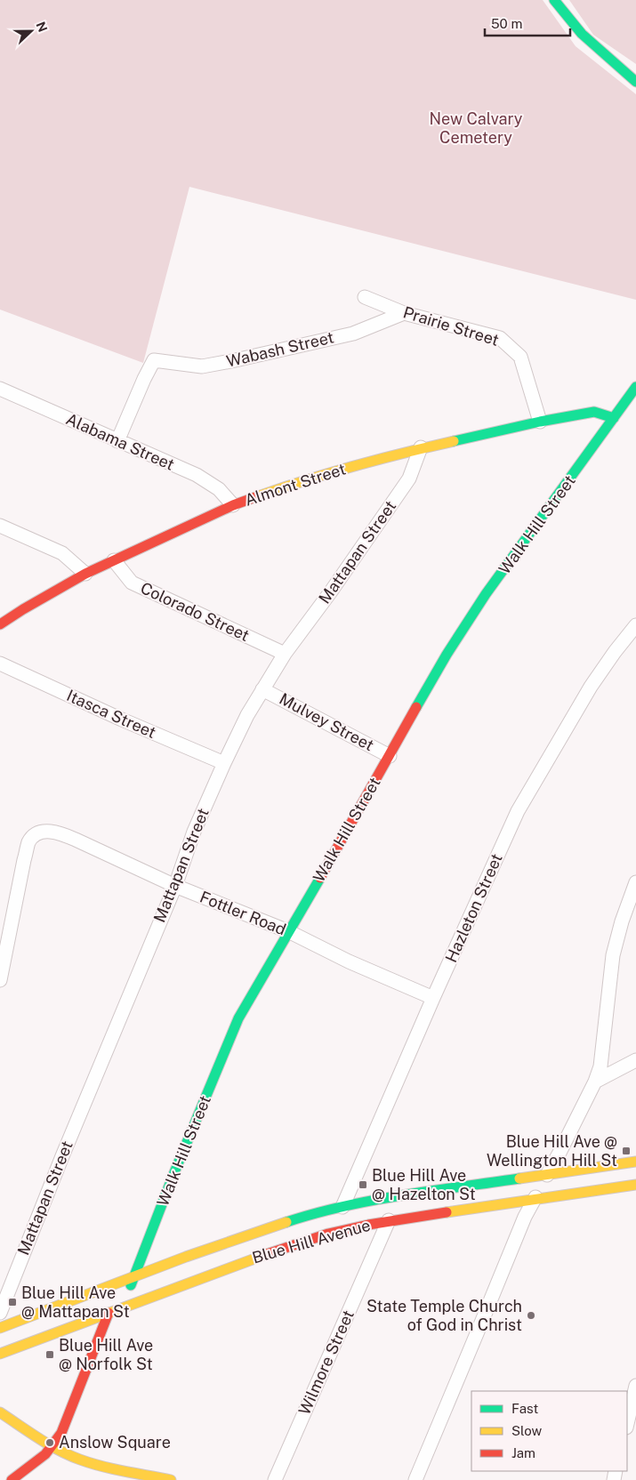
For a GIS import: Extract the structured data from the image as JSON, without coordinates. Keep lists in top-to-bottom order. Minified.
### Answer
{"streets":{"main road":["Almont Street","Walk Hill Street","Blue Hill Avenue"],"street":["Prairie Street","Wabash Street","Alabama Street","Mattapan Street","Colorado Street","Itasca Street","Mulvey Street","Hazleton Street","Fottler Road","Wilmore Street"]},"crossings":[["Prairie Street","Wabash Street"],["Prairie Street","Almont Street"],["Wabash Street","Alabama Street"],["Alabama Street","Almont Street"],["Almont Street","Walk Hill Street"],["Almont Street","Mattapan Street"],["Almont Street","Colorado Street"],["Walk Hill Street","Mulvey Street"],["Walk Hill Street","Fottler Road"],["Walk Hill Street","Blue Hill Avenue"],["Mattapan Street","Colorado Street"],["Mattapan Street","Itasca Street"],["Mattapan Street","Mulvey Street"],["Mattapan Street","Fottler Road"],["Hazleton Street","Fottler Road"],["Hazleton Street","Blue Hill Avenue"],["Blue Hill Avenue","Wilmore Street"]],"parks":["New Calvary Cemetery"],"places":{"transit":["Blue Hill Ave @ Wellington Hill St","Blue Hill Ave @ Hazelton St","Blue Hill Ave @ Mattapan St","Blue Hill Ave @ Norfolk St"],"other":["State Temple Church of God in Christ","Anslow Square"]},"legend":["Fast","Slow","Jam"],"scale_bar":"50 m","north":"right"}
